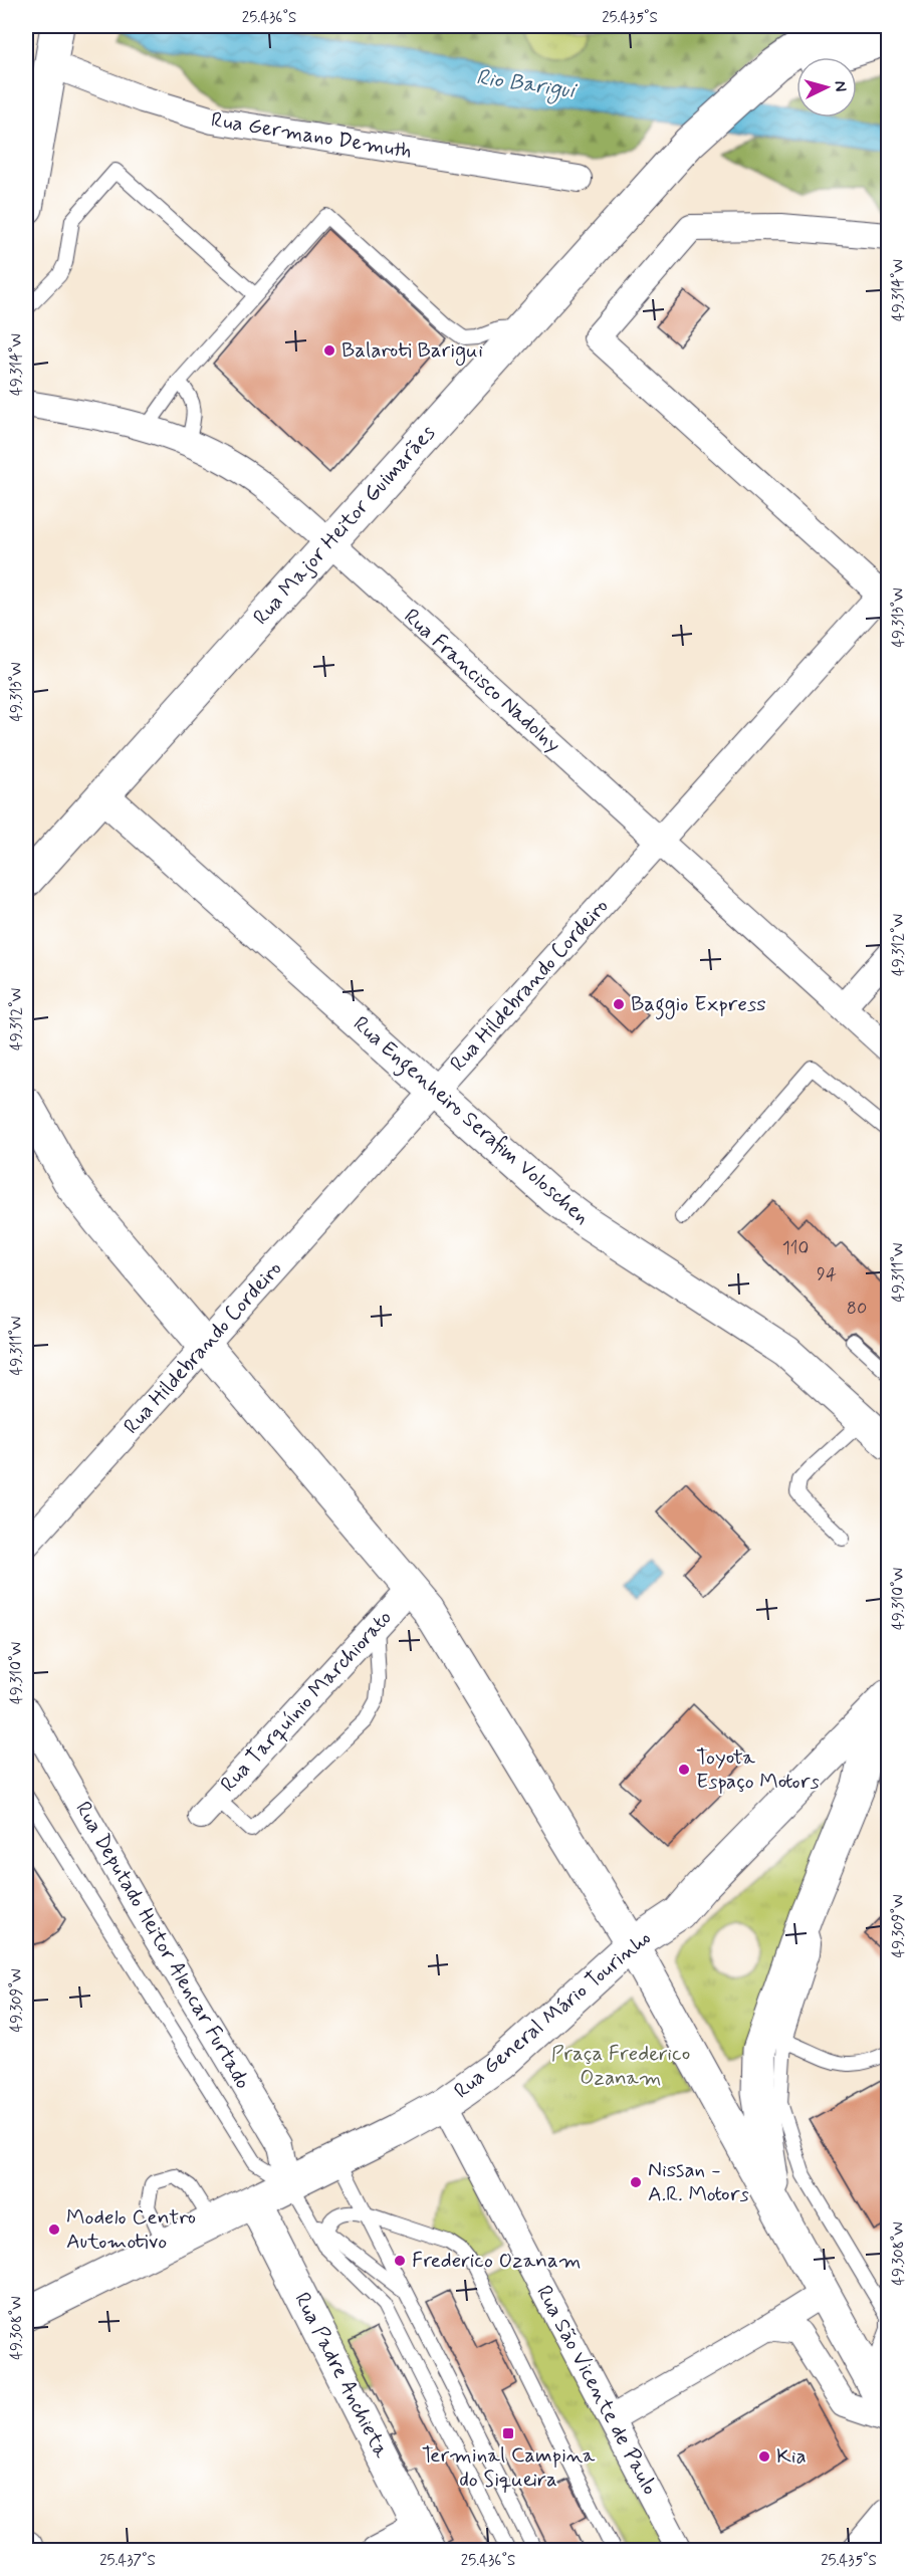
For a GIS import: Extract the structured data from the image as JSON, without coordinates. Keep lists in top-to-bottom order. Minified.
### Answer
{"streets":{"main road":["Rua Major Heitor Guimarães","Rua General Mário Tourinho"],"street":["Rua Germano Demuth","Rua Francisco Nadolny","Rua Hildebrando Cordeiro","Rua Engenheiro Serafim Voloschen","Rua Tarquínio Marchiorato","Rua Deputado Heitor Alencar Furtado","Rua Padre Anchieta","Rua São Vicente de Paulo"]},"crossings":[["Rua Major Heitor Guimarães","Rua Francisco Nadolny"],["Rua Major Heitor Guimarães","Rua Engenheiro Serafim Voloschen"],["Rua Francisco Nadolny","Rua Hildebrando Cordeiro"],["Rua Hildebrando Cordeiro","Rua Engenheiro Serafim Voloschen"],["Rua Deputado Heitor Alencar Furtado","Rua General Mário Tourinho"],["Rua General Mário Tourinho","Rua Padre Anchieta"],["Rua General Mário Tourinho","Rua São Vicente de Paulo"]],"water":["Rio Barigui"],"parks":["Praça Frederico Ozanam"],"places":{"other":["Balaroti Barigui","Baggio Express","Toyota Espaço Motors","Nissan - A.R. Motors","Modelo Centro Automotivo","Frederico Ozanam","Kia"],"transit":["Terminal Campina do Siqueira"]},"house_numbers":["110","94","80"],"north":"right","coordinates":["25.436°S","25.435°S","49.314°W","49.313°W","49.312°W","49.311°W","49.310°W","49.309°W","49.308°W","25.437°S"]}
